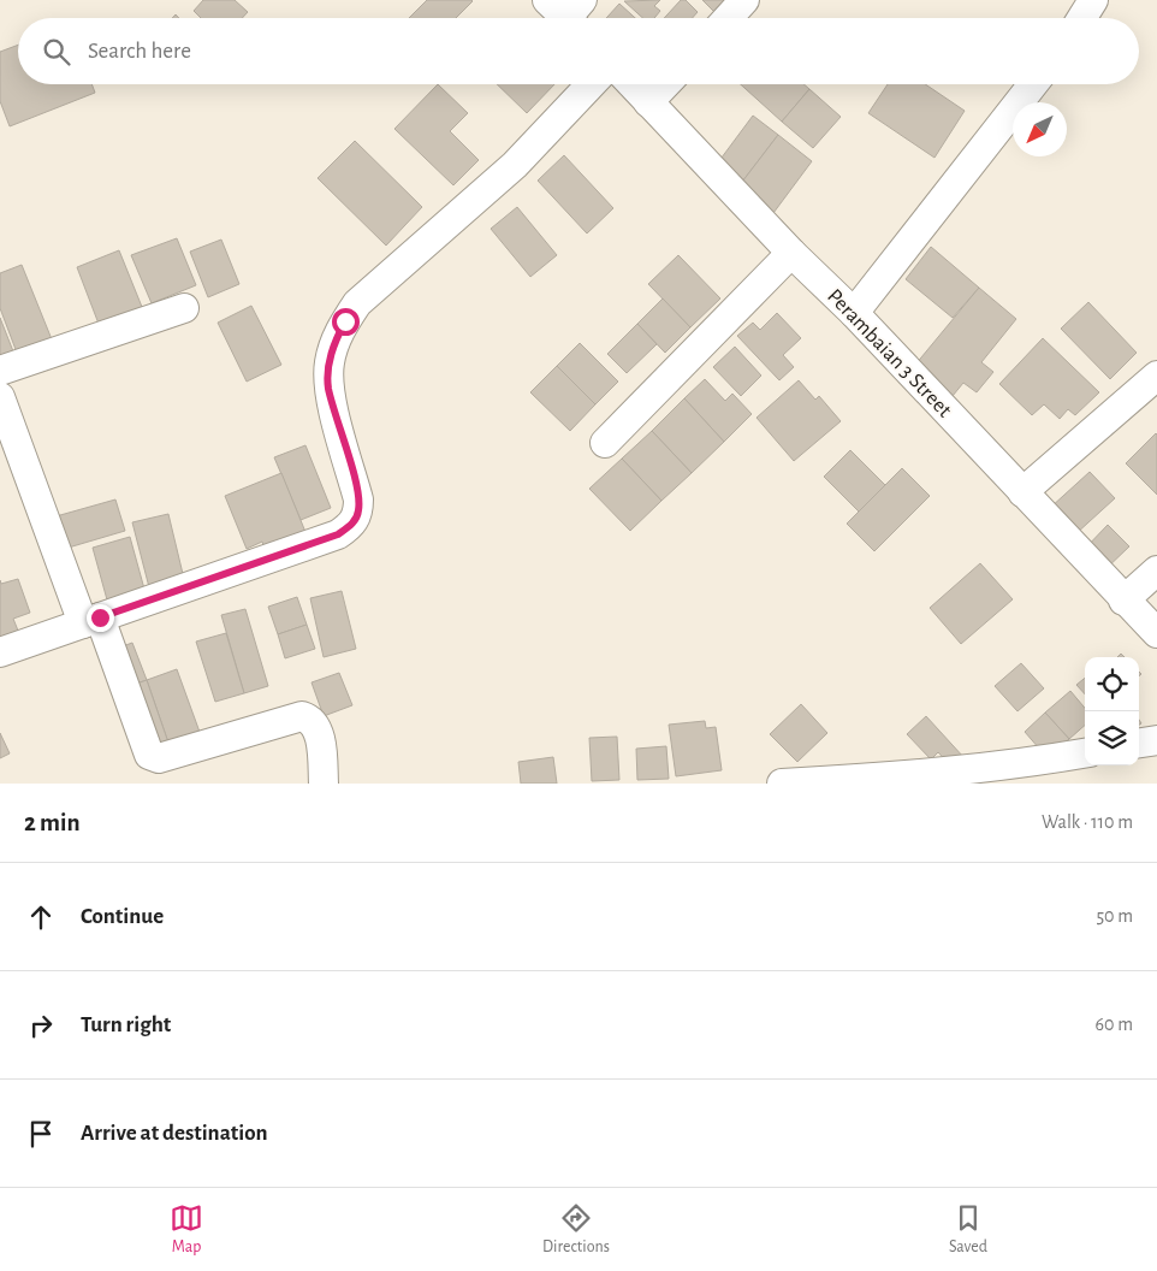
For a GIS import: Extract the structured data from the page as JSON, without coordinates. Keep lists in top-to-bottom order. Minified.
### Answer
{"streets":{"street":["Perambaian 3 Street"]},"north":"bottom left","page":{"search":"Search here","heading":["2 min","Walk · 110 m"],"list":[["Continue","50 m"],["Turn right","60 m"],"Arrive at destination"],"nav":["Map","Directions","Saved"]}}
